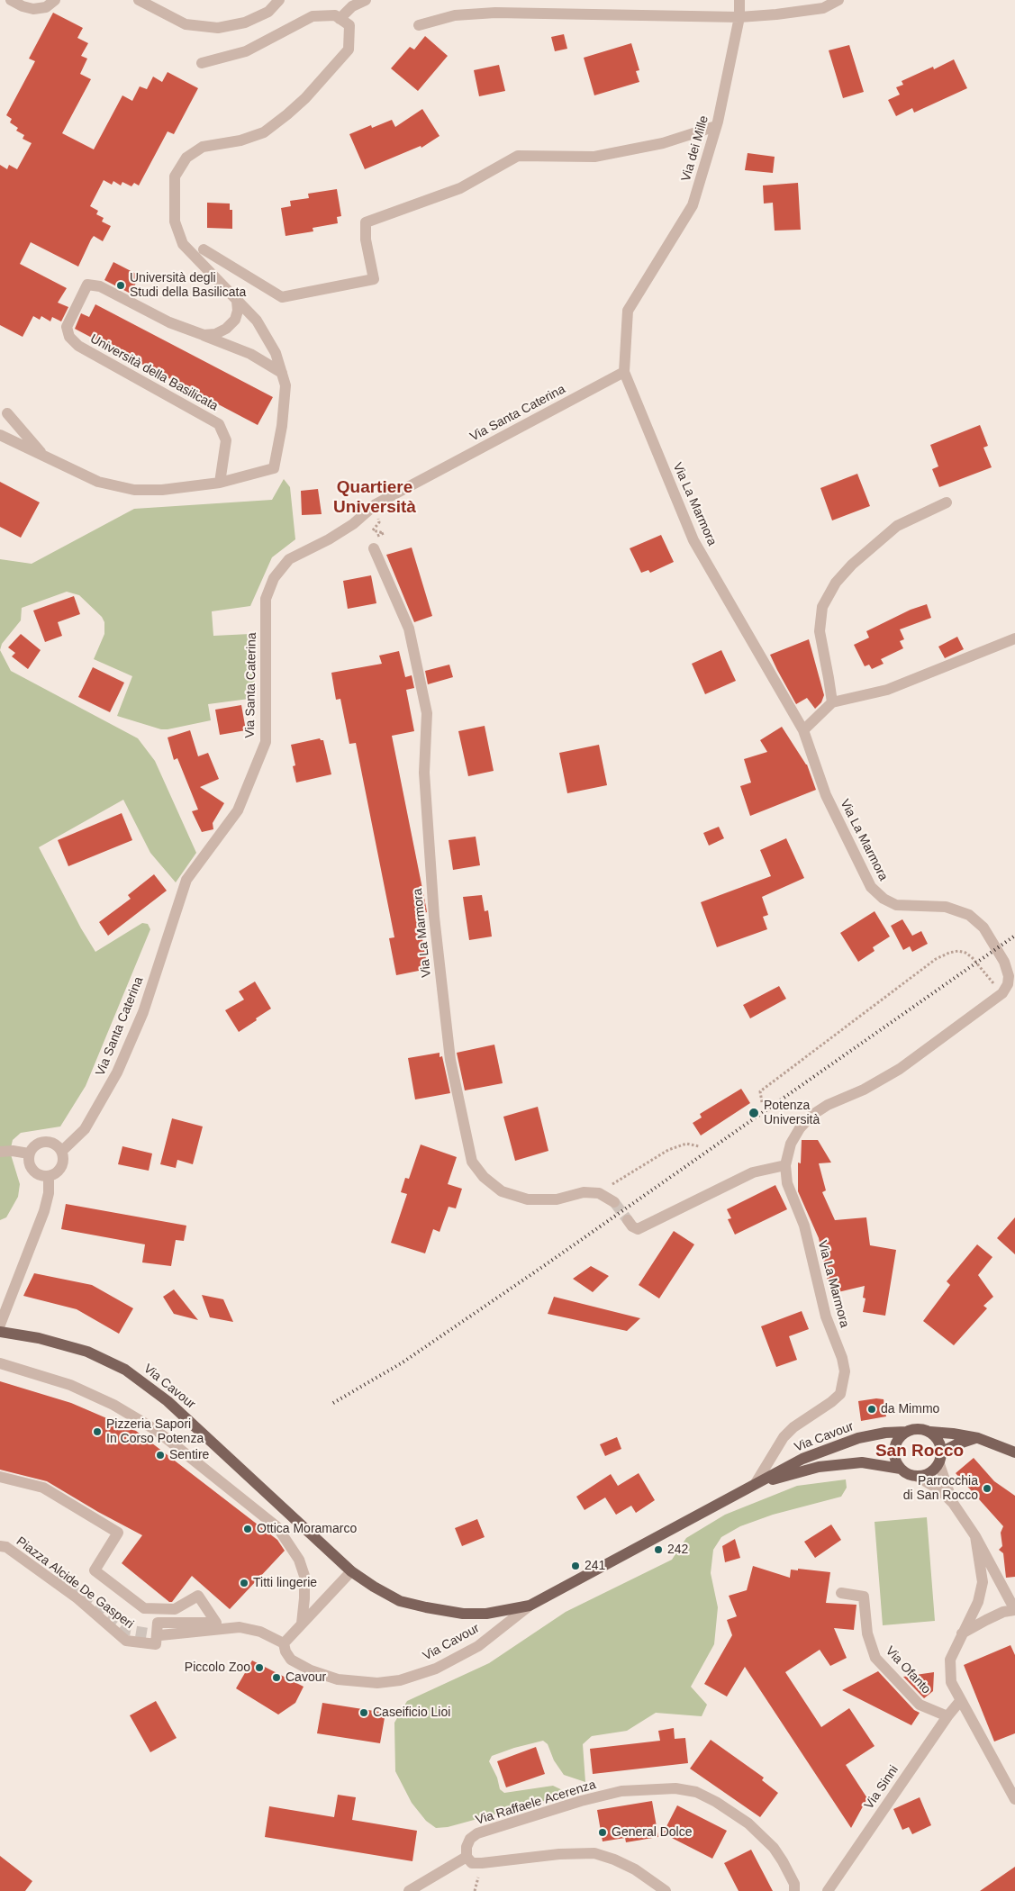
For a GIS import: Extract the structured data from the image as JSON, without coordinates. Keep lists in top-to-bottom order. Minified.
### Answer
{"streets":{"main road":["Via Cavour"],"street":["Via dei Mille","Università della Basilicata","Via Santa Caterina","Via La Marmora","Piazza Alcide De Gasperi","Via Ofanto","Via Sinni","Via Raffaele Acerenza"]},"crossings":[["Via dei Mille","Via Santa Caterina"],["Via dei Mille","Via La Marmora"],["Via Santa Caterina","Via La Marmora"],["Via La Marmora","Via Cavour"],["Via Ofanto","Via Sinni"]],"districts":["Quartiere Università","San Rocco"],"places":["Università degli Studi della Basilicata","Potenza Università","da Mimmo","Pizzeria Sapori In Corso Potenza","Sentire","Parrocchia di San Rocco","Ottica Moramarco","242","241","Titti lingerie","Piccolo Zoo","Cavour","Caseificio Lioi","General Dolce"]}
